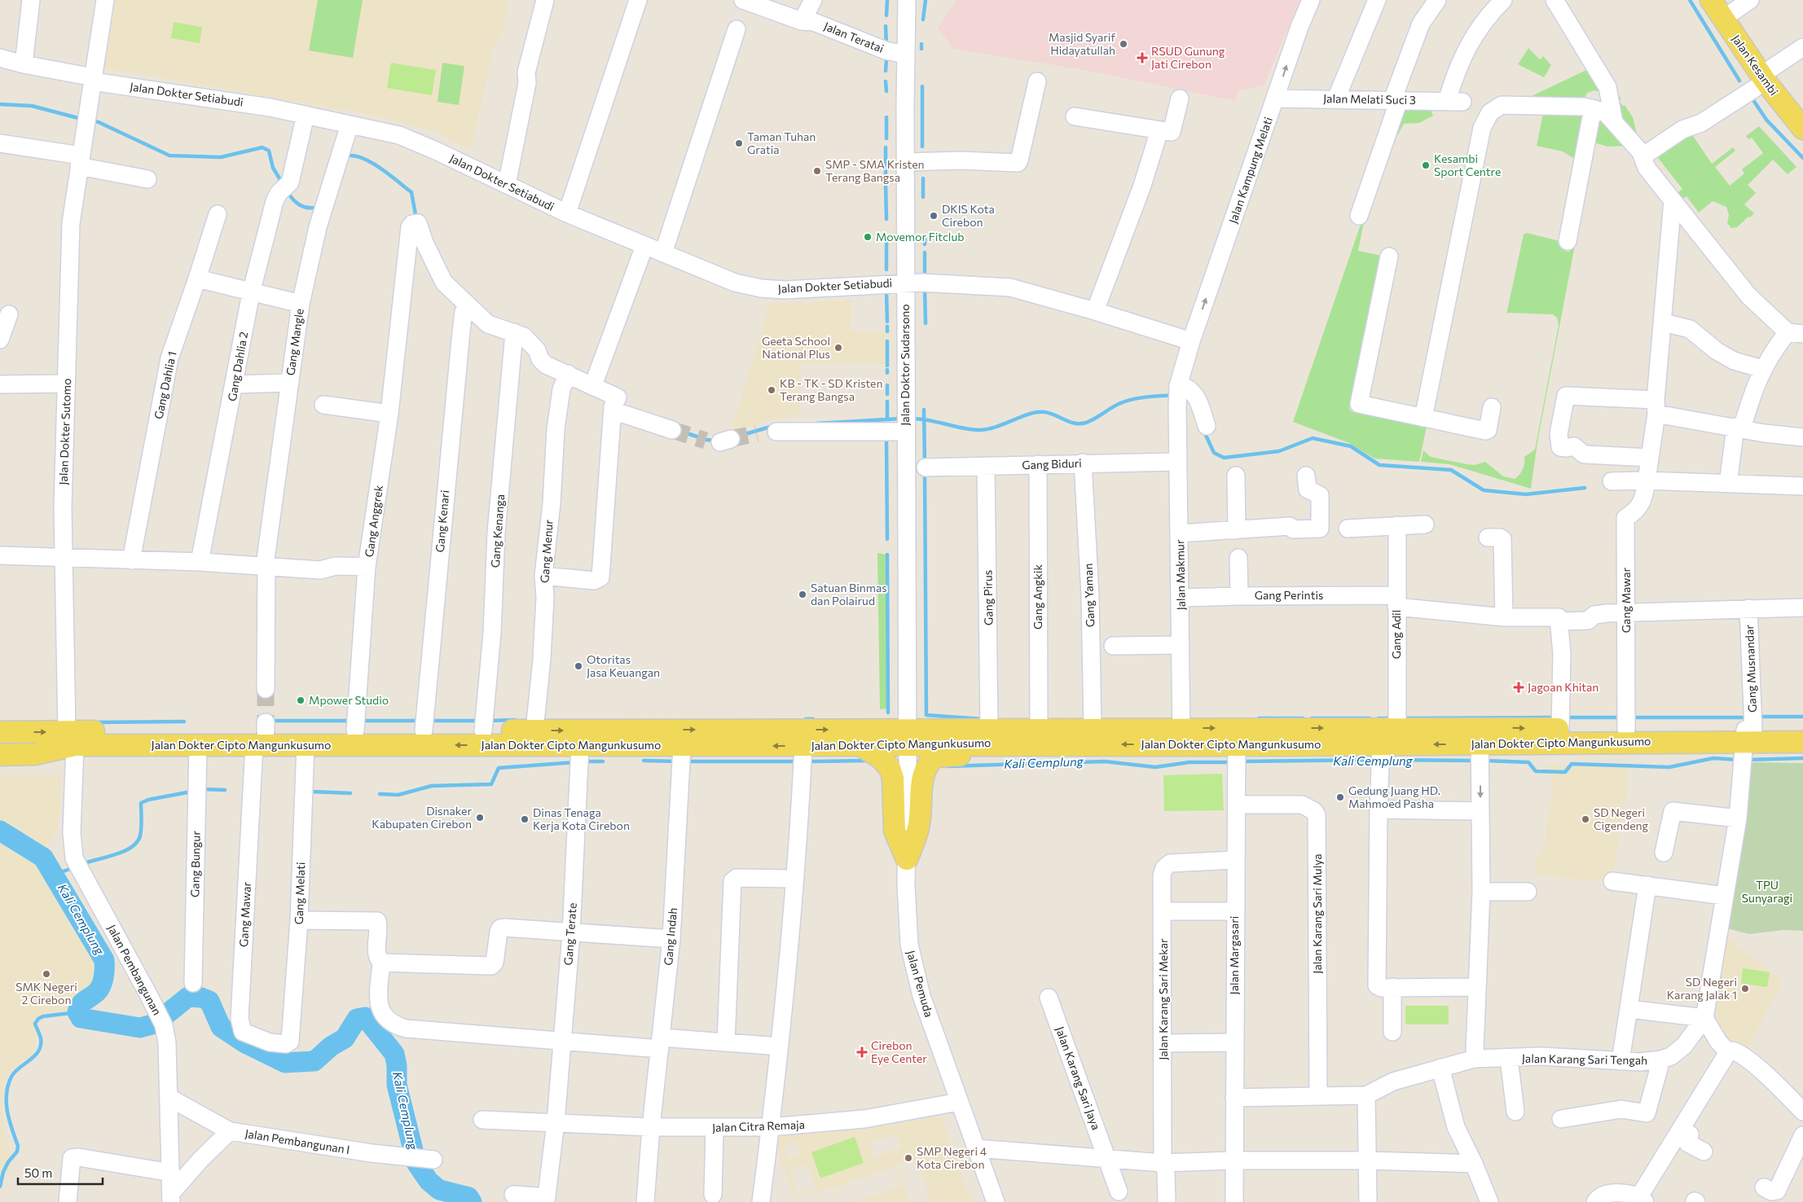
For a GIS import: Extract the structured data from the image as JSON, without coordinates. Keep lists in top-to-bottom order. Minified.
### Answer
{"streets":{"main road":["Jalan Kesambi","Jalan Dokter Cipto Mangunkusumo"],"street":["Jalan Teratai","Jalan Dokter Setiabudi","Jalan Melati Suci 3","Jalan Kampung Melati","Gang Mangle","Jalan Doktor Sudarsono","Gang Dahlia 2","Gang Dahlia 1","Jalan Dokter Sutomo","Gang Biduri","Gang Anggrek","Gang Kenari","Gang Kenanga","Gang Menur","Jalan Makmur","Gang Yaman","Gang Perintis","Gang Angkik","Gang Pirus","Gang Mawar","Gang Adil","Gang Musnandar","Gang Bungur","Gang Melati","Jalan Karang Sari Mulya","Gang Terate","Gang Indah","Jalan Margasari","Jalan Pembangunan","Jalan Pemuda","Jalan Karang Sari Mekar","Jalan Karang Sari Tengah","Jalan Karang Sari Jaya","Jalan Citra Remaja","Jalan Pembangunan I"]},"crossings":[["Jalan Teratai","Jalan Doktor Sudarsono"],["Jalan Dokter Setiabudi","Gang Mangle"],["Jalan Dokter Setiabudi","Jalan Doktor Sudarsono"],["Jalan Dokter Setiabudi","Gang Dahlia 2"],["Jalan Dokter Setiabudi","Jalan Dokter Sutomo"],["Jalan Melati Suci 3","Jalan Kampung Melati"],["Jalan Kampung Melati","Jalan Makmur"],["Jalan Doktor Sudarsono","Gang Biduri"],["Jalan Doktor Sudarsono","Jalan Dokter Cipto Mangunkusumo"],["Jalan Doktor Sudarsono","Jalan Pemuda"],["Jalan Dokter Sutomo","Jalan Dokter Cipto Mangunkusumo"],["Jalan Dokter Sutomo","Jalan Pembangunan"],["Gang Biduri","Jalan Makmur"],["Gang Biduri","Gang Yaman"],["Gang Biduri","Gang Angkik"],["Gang Biduri","Gang Pirus"],["Gang Anggrek","Gang Kenari"],["Gang Anggrek","Jalan Dokter Cipto Mangunkusumo"],["Gang Kenari","Jalan Dokter Cipto Mangunkusumo"],["Gang Kenanga","Jalan Dokter Cipto Mangunkusumo"],["Gang Menur","Jalan Dokter Cipto Mangunkusumo"],["Jalan Makmur","Gang Perintis"],["Jalan Makmur","Jalan Dokter Cipto Mangunkusumo"],["Gang Yaman","Jalan Dokter Cipto Mangunkusumo"],["Gang Perintis","Gang Mawar"],["Gang Perintis","Gang Adil"],["Gang Perintis","Gang Musnandar"],["Gang Angkik","Jalan Dokter Cipto Mangunkusumo"],["Gang Pirus","Jalan Dokter Cipto Mangunkusumo"],["Gang Mawar","Jalan Dokter Cipto Mangunkusumo"],["Gang Mawar","Gang Melati"],["Gang Adil","Jalan Dokter Cipto Mangunkusumo"],["Gang Musnandar","Jalan Dokter Cipto Mangunkusumo"],["Gang Musnandar","Jalan Karang Sari Tengah"],["Jalan Dokter Cipto Mangunkusumo","Gang Bungur"],["Jalan Dokter Cipto Mangunkusumo","Gang Melati"],["Jalan Dokter Cipto Mangunkusumo","Gang Terate"],["Jalan Dokter Cipto Mangunkusumo","Gang Indah"],["Jalan Dokter Cipto Mangunkusumo","Jalan Margasari"],["Jalan Dokter Cipto Mangunkusumo","Jalan Pembangunan"],["Jalan Dokter Cipto Mangunkusumo","Jalan Pemuda"],["Jalan Dokter Cipto Mangunkusumo","Jalan Karang Sari Tengah"],["Jalan Karang Sari Mulya","Jalan Margasari"],["Jalan Karang Sari Mulya","Jalan Karang Sari Tengah"],["Gang Terate","Jalan Citra Remaja"],["Gang Indah","Jalan Citra Remaja"],["Jalan Margasari","Jalan Karang Sari Mekar"],["Jalan Margasari","Jalan Karang Sari Tengah"],["Jalan Pembangunan","Jalan Pembangunan I"],["Jalan Pemuda","Jalan Citra Remaja"]],"water":["Kali Cemplung"],"parks":["TPU Sunyaragi"],"places":{"other":["Masjid Syarif Hidayatullah","Taman Tuhan Gratia","Kesambi Sport Centre","SMP - SMA Kristen Terang Bangsa","DKIS Kota Cirebon","Movemor Fitclub","Geeta School National Plus","KB - TK - SD Kristen Terang Bangsa","Satuan Binmas dan Polairud","Otoritas Jasa Keuangan","Mpower Studio","Gedung Juang HD. Mahmoed Pasha","Disnaker Kabupaten Cirebon","Dinas Tenaga Kerja Kota Cirebon","SD Negeri Cigendeng","SMK Negeri 2 Cirebon","SD Negeri Karang Jalak 1","SMP Negeri 4 Kota Cirebon"],"health":["RSUD Gunung Jati Cirebon","Jagoan Khitan","Cirebon Eye Center"]},"scale_bar":"50 m"}
